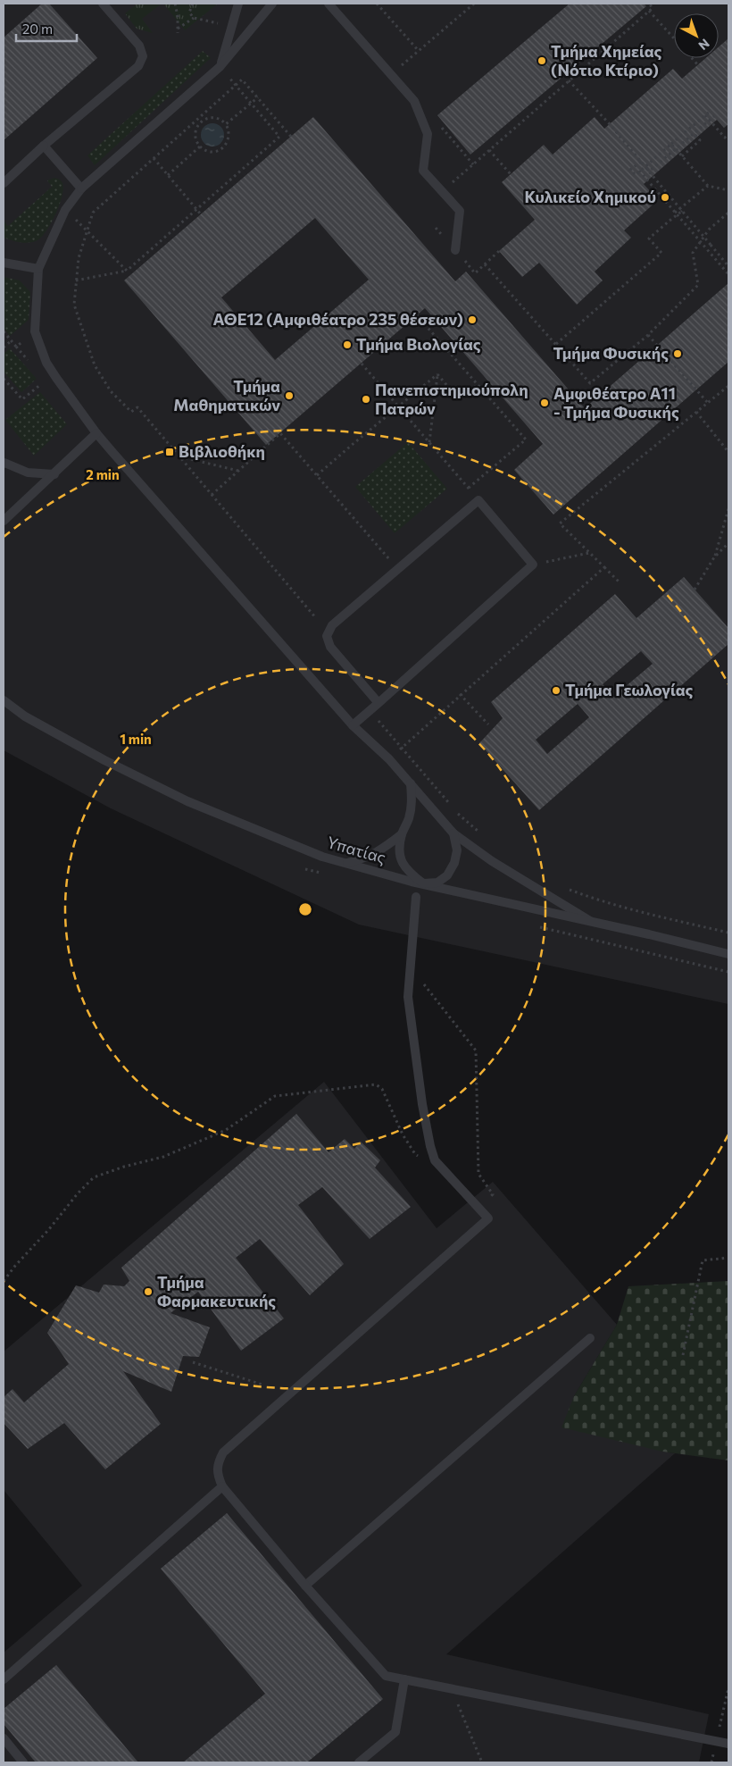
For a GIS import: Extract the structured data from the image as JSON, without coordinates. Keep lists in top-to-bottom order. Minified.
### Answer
{"streets":{"lane":["Υπατίας"]},"places":{"other":["Τμήμα Χημείας (Νότιο Κτίριο)","Κυλικείο Χημικού","ΑΘΕ12 (Αμφιθέατρο 235 θέσεων)","Τμήμα Βιολογίας","Τμήμα Φυσικής","Τμήμα Μαθηματικών","Πανεπιστημιούπολη Πατρών","Αμφιθέατρο Α11 - Τμήμα Φυσικής","Τμήμα Γεωλογίας","Τμήμα Φαρμακευτικής"],"transit":["Βιβλιοθήκη"]},"scale_bar":"20 m","north":"bottom right","rings":["2 min","1 min"]}
